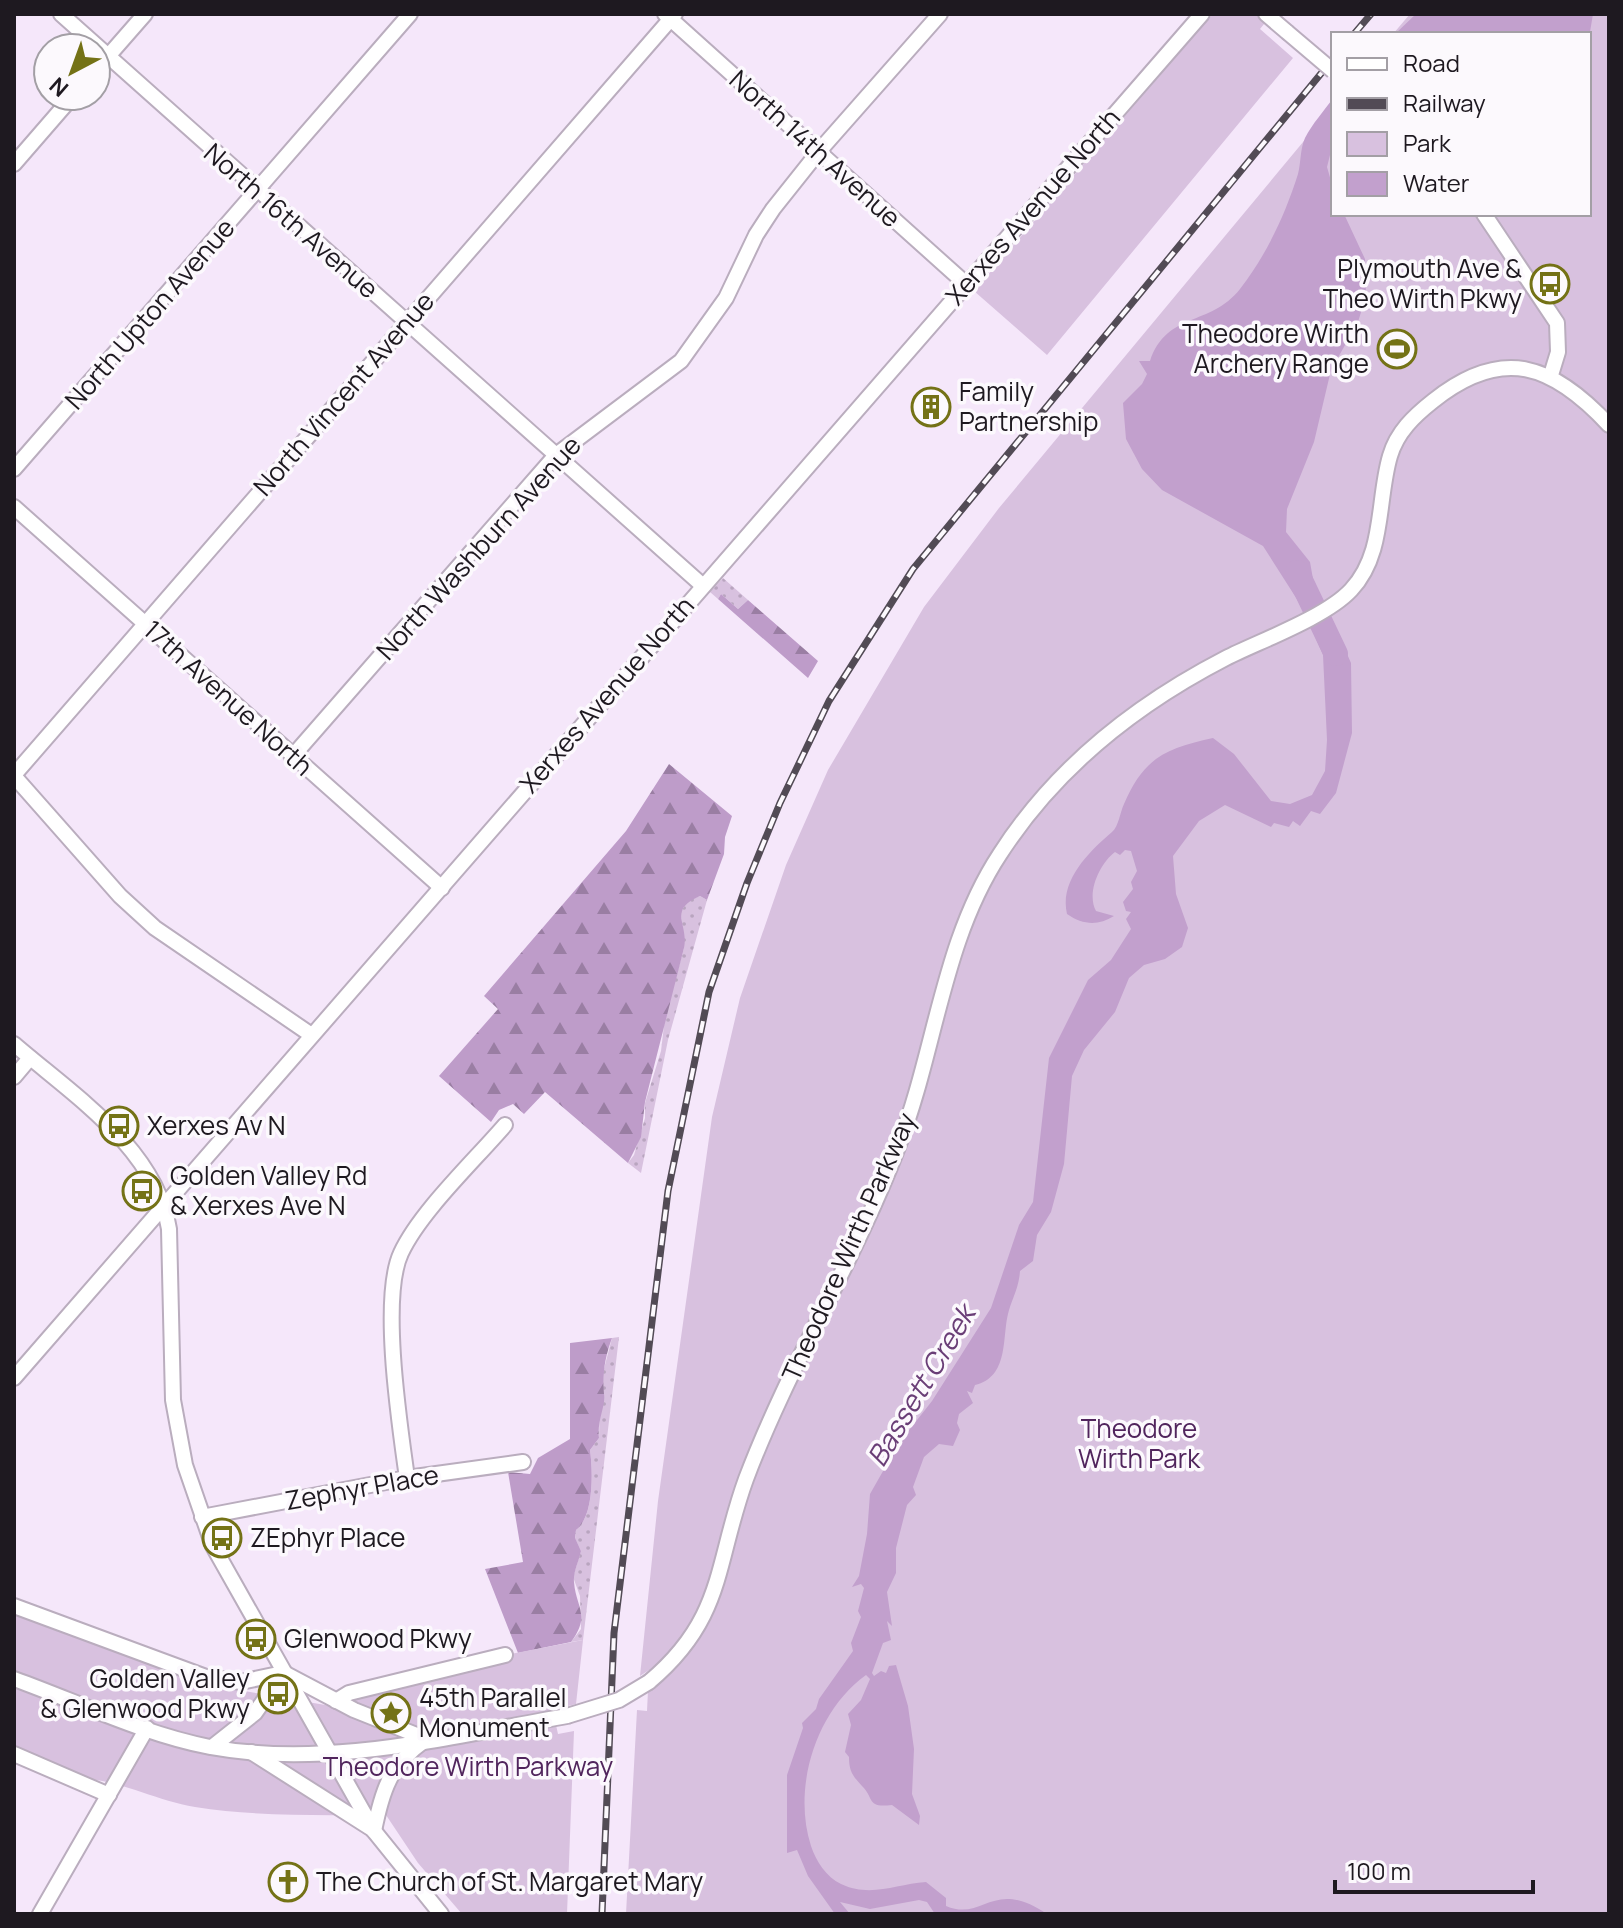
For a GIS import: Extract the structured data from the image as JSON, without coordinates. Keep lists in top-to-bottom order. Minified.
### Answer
{"streets":{"street":["North 14th Avenue","Xerxes Avenue North","North 16th Avenue","North Upton Avenue","North Vincent Avenue","North Washburn Avenue","17th Avenue North","Theodore Wirth Parkway","Zephyr Place"]},"crossings":[["North 14th Avenue","Xerxes Avenue North"],["North 14th Avenue","North Vincent Avenue"],["North 14th Avenue","North Washburn Avenue"],["Xerxes Avenue North","North 16th Avenue"],["Xerxes Avenue North","17th Avenue North"],["North 16th Avenue","North Upton Avenue"],["North 16th Avenue","North Vincent Avenue"],["North 16th Avenue","North Washburn Avenue"],["North Vincent Avenue","17th Avenue North"],["North Washburn Avenue","17th Avenue North"]],"water":["Bassett Creek"],"parks":["Theodore Wirth Park","Theodore Wirth Parkway"],"places":{"bus stop":["Plymouth Ave & Theo Wirth Pkwy","Xerxes Av N","Golden Valley Rd & Xerxes Ave N","ZEphyr Place","Glenwood Pkwy","Golden Valley & Glenwood Pkwy"],"sports":["Theodore Wirth Archery Range"],"building":["Family Partnership"],"place":["45th Parallel Monument"],"church":["The Church of St. Margaret Mary"]},"legend":["Road","Railway","Park","Water"],"scale_bar":"100 m","north":"bottom left"}
